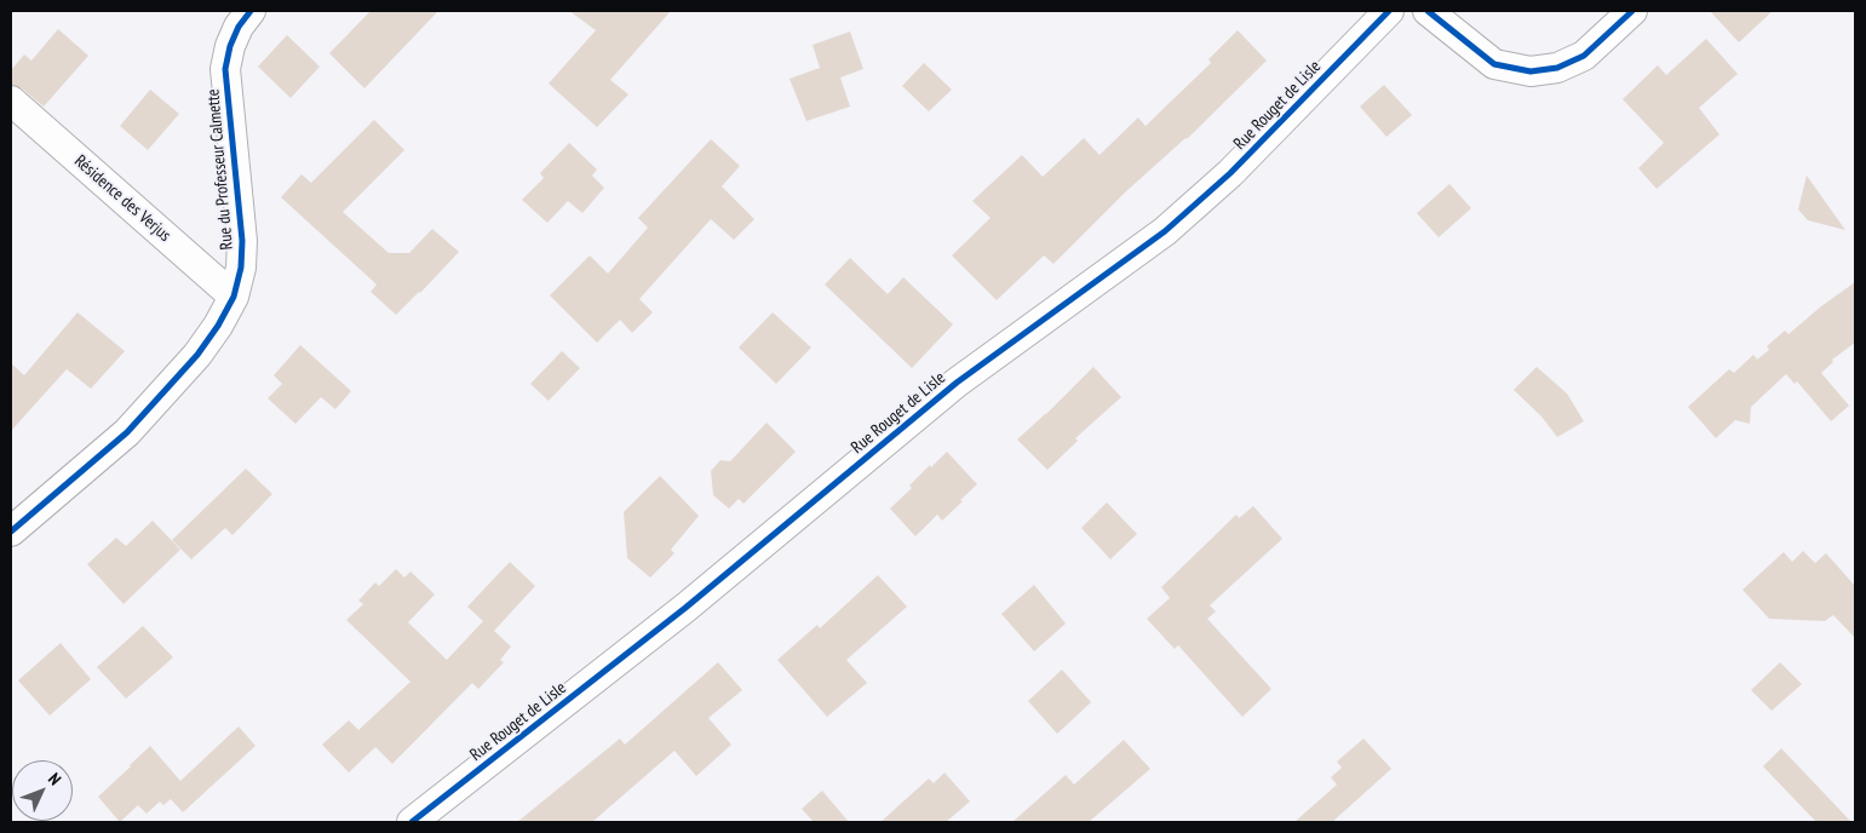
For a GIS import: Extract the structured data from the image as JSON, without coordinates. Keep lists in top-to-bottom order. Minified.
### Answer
{"streets":{"street":["Rue Rouget de Lisle","Rue du Professeur Calmette","Résidence des Verjus"]},"crossings":[["Rue du Professeur Calmette","Résidence des Verjus"]],"north":"top right"}
